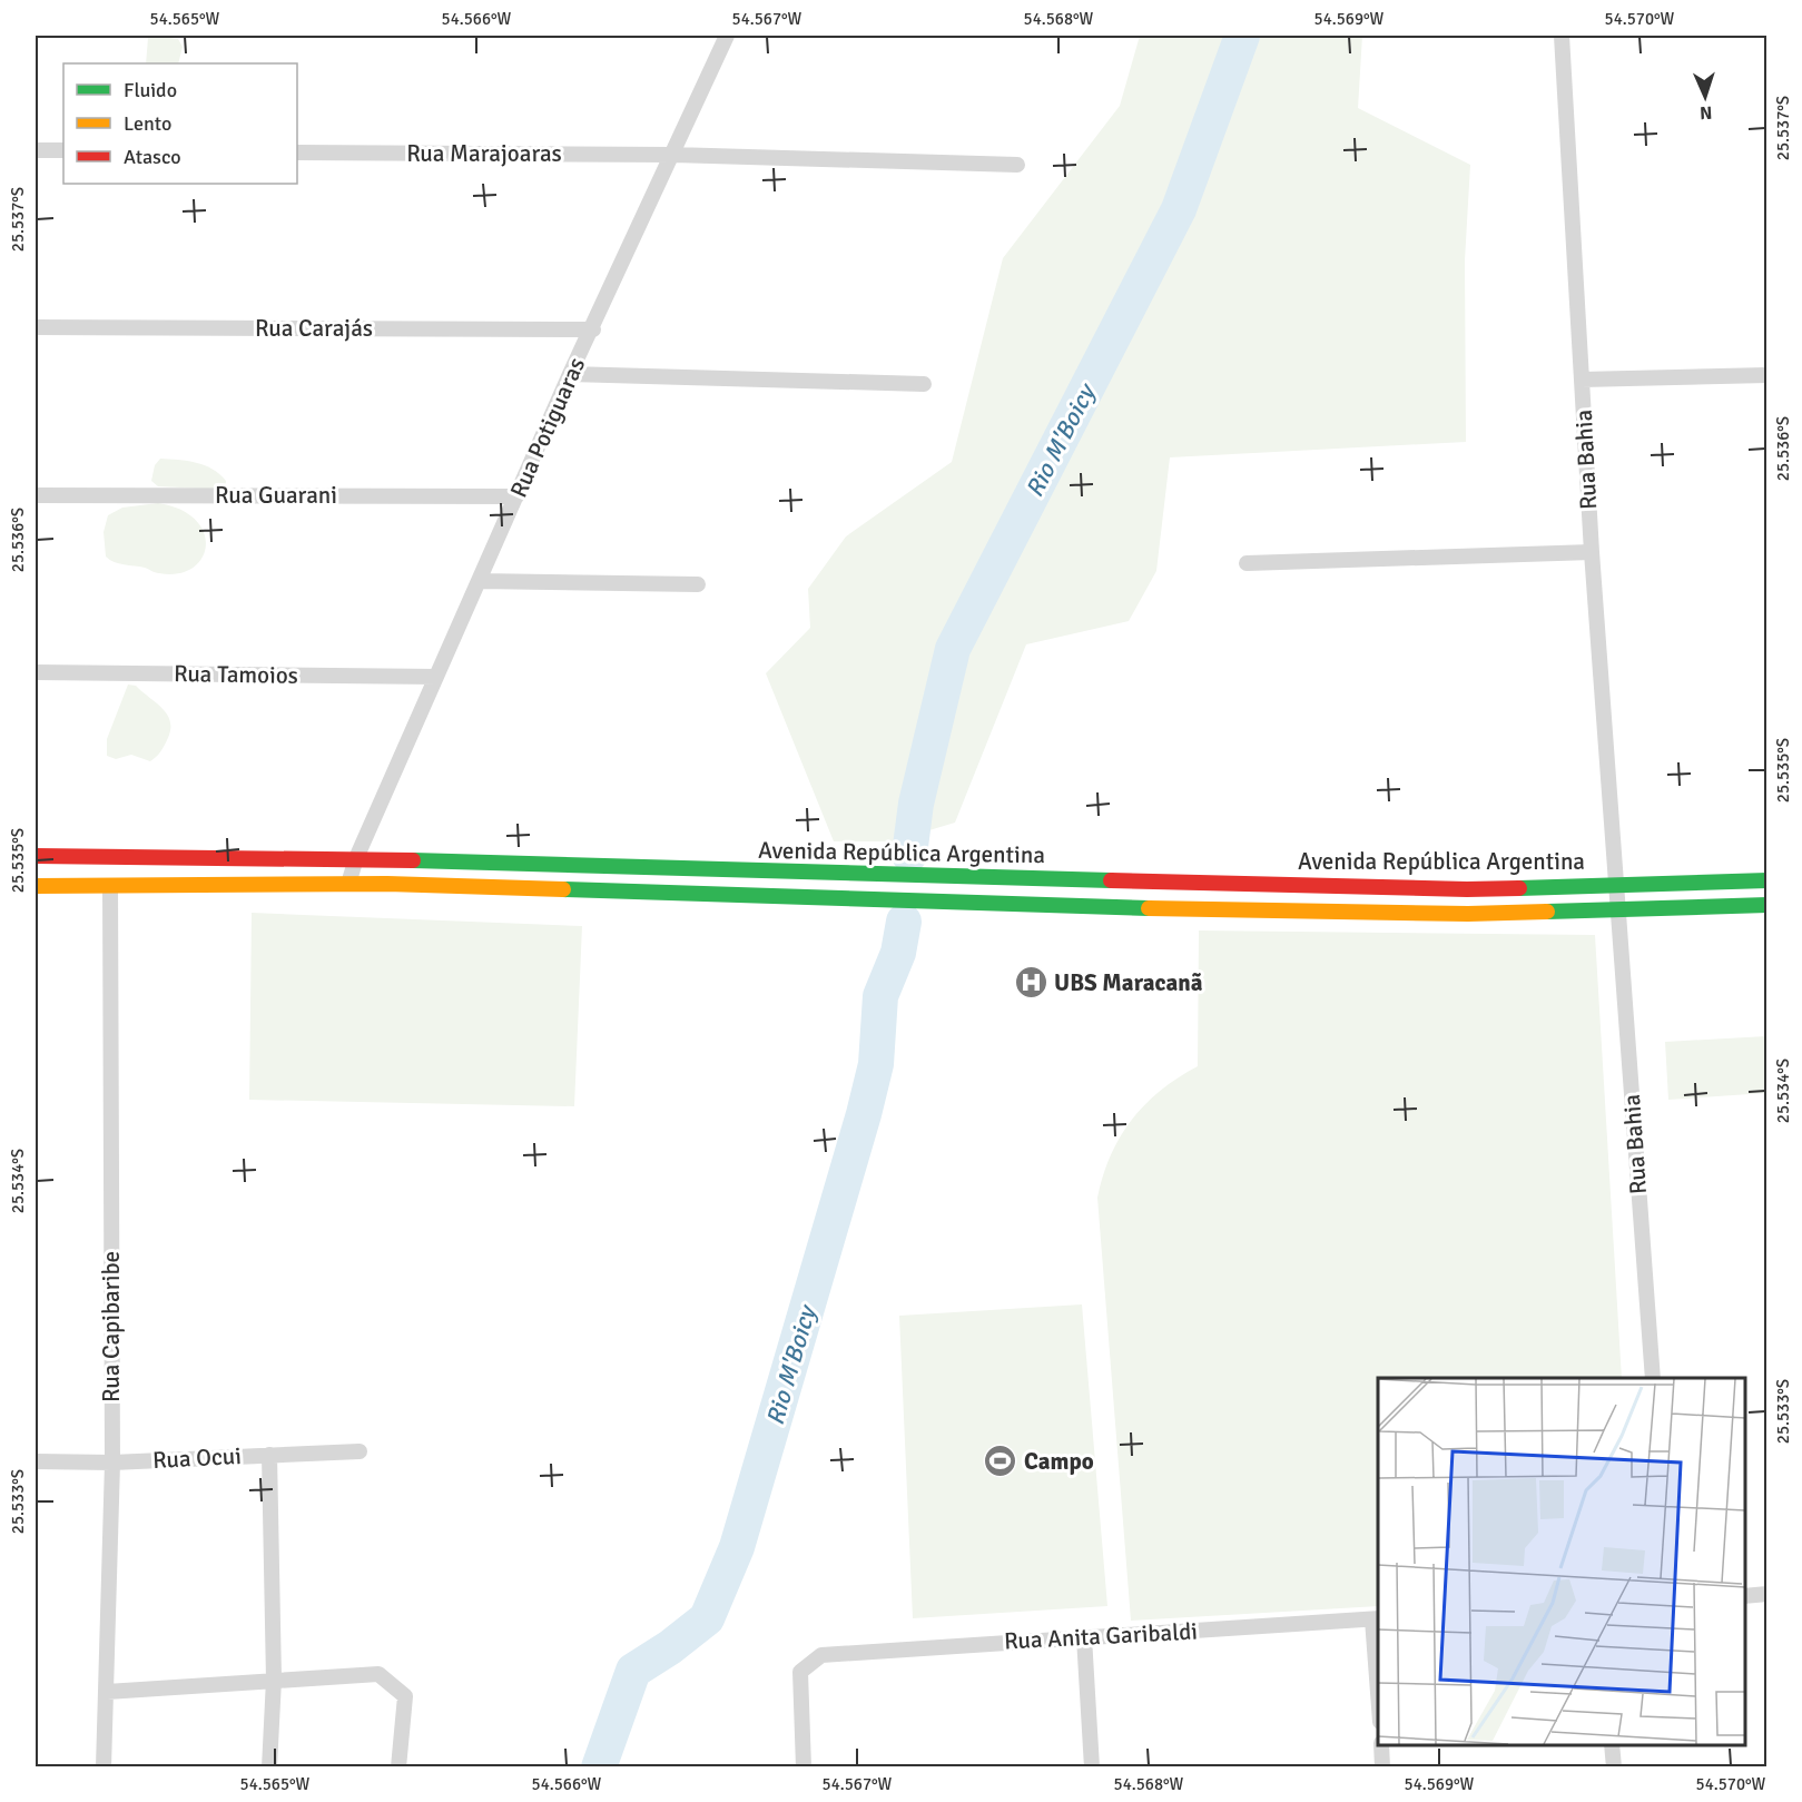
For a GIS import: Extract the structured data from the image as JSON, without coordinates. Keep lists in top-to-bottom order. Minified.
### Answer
{"streets":{"main road":["Avenida República Argentina"],"street":["Rua Marajoaras","Rua Carajás","Rua Potiguaras","Rua Bahia","Rua Guarani","Rua Tamoios","Rua Capibaribe","Rua Ocui","Rua Anita Garibaldi"]},"crossings":[["Rua Marajoaras","Rua Potiguaras"],["Rua Carajás","Rua Potiguaras"],["Rua Potiguaras","Rua Guarani"],["Rua Potiguaras","Rua Tamoios"],["Rua Potiguaras","Avenida República Argentina"],["Rua Bahia","Avenida República Argentina"],["Avenida República Argentina","Rua Capibaribe"],["Rua Capibaribe","Rua Ocui"]],"water":["Rio M'Boicy"],"places":{"hospital":["UBS Maracanã"],"sports":["Campo"]},"legend":["Fluido","Lento","Atasco"],"north":"bottom","coordinates":["54.565°W","54.566°W","54.567°W","54.568°W","54.569°W","54.570°W","25.537°S","25.536°S","25.535°S","25.534°S","25.533°S"]}
